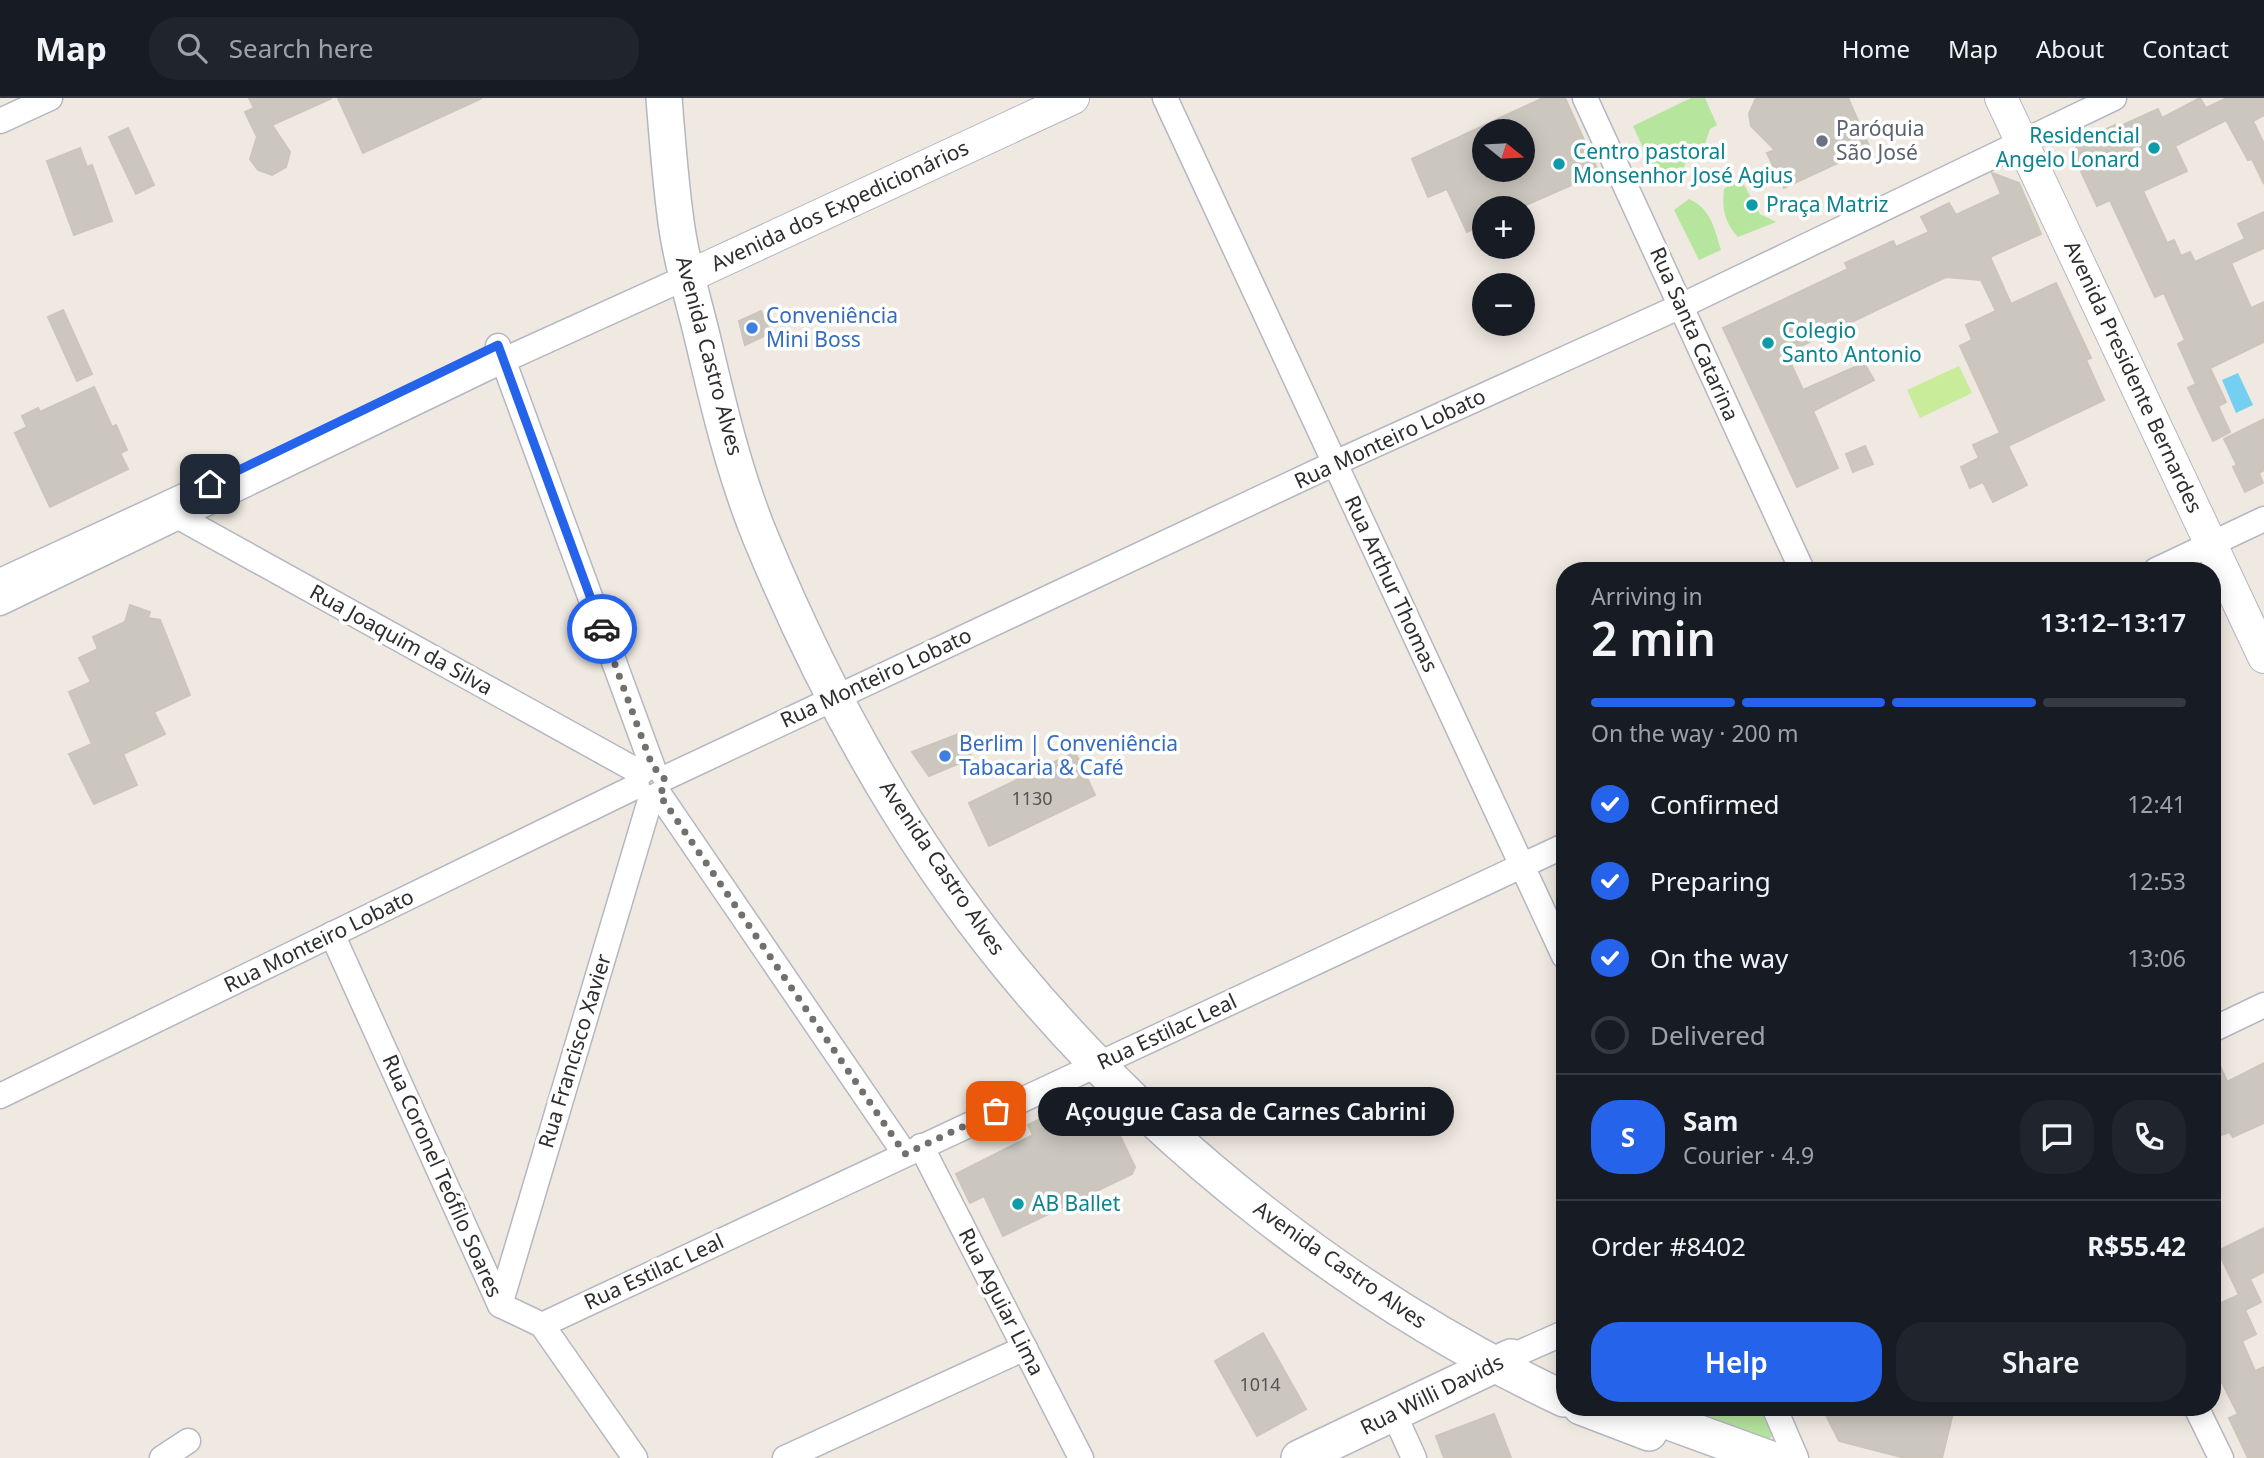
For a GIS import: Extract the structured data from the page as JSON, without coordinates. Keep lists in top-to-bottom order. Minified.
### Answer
{"streets":{"main road":["Avenida Castro Alves","Rua Willi Davids"],"street":["Avenida dos Expedicionários","Rua Santa Catarina","Avenida Presidente Bernardes","Rua Monteiro Lobato","Rua Arthur Thomas","Rua Joaquim da Silva","Rua Estilac Leal","Rua Francisco Xavier","Rua Coronel Teófilo Soares","Rua Aguiar Lima"]},"crossings":[["Avenida dos Expedicionários","Avenida Castro Alves"],["Avenida dos Expedicionários","Rua Joaquim da Silva"],["Rua Santa Catarina","Rua Monteiro Lobato"],["Avenida Castro Alves","Rua Monteiro Lobato"],["Avenida Castro Alves","Rua Estilac Leal"],["Avenida Castro Alves","Rua Willi Davids"],["Avenida Presidente Bernardes","Rua Monteiro Lobato"],["Rua Monteiro Lobato","Rua Arthur Thomas"],["Rua Monteiro Lobato","Rua Joaquim da Silva"],["Rua Monteiro Lobato","Rua Francisco Xavier"],["Rua Monteiro Lobato","Rua Coronel Teófilo Soares"],["Rua Monteiro Lobato","Rua Aguiar Lima"],["Rua Arthur Thomas","Rua Estilac Leal"],["Rua Joaquim da Silva","Rua Francisco Xavier"],["Rua Joaquim da Silva","Rua Aguiar Lima"],["Rua Estilac Leal","Rua Coronel Teófilo Soares"],["Rua Estilac Leal","Rua Aguiar Lima"],["Rua Francisco Xavier","Rua Coronel Teófilo Soares"],["Rua Francisco Xavier","Rua Aguiar Lima"]],"places":["Paróquia São José","Residencial Angelo Lonard","Centro pastoral Monsenhor José Agius","Praça Matriz","Conveniência Mini Boss","Colegio Santo Antonio","Berlim | Conveniência Tabacaria & Café","Açougue Casa de Carnes Cabrini","AB Ballet"],"house_numbers":["1130","1014"],"north":"right","page":{"header":"Map","search":"Search here","nav":["Home","Map","About","Contact"],"map_buttons":["+","−"],"heading":["2 min","Arriving in","13:12–13:17"],"panel":["Sam","Courier · 4.9","Order #8402","R$55.42"],"bar":"On the way · 200 m","list":[["Confirmed","12:41"],["Preparing","12:53"],["On the way","13:06"],"Delivered"],"bubble":"Açougue Casa de Carnes Cabrini","round":"S","buttons":["Help","Share"]}}
